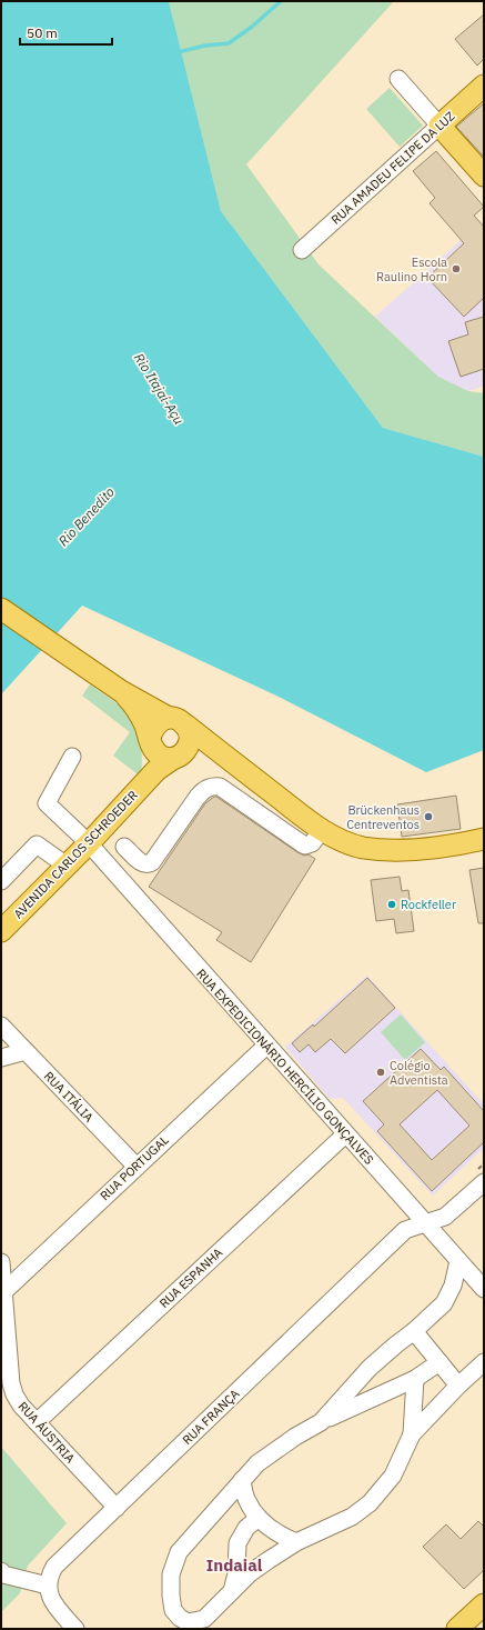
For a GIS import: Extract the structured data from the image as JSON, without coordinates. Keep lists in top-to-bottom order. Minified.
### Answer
{"streets":{"main road":["RUA AMADEU FELIPE DA LUZ","AVENIDA CARLOS SCHROEDER"],"street":["RUA EXPEDICIONÁRIO HERCÍLIO GONÇALVES","RUA ITÁLIA","RUA PORTUGAL","RUA ESPANHA","RUA FRANÇA","RUA ÁUSTRIA"]},"crossings":[["AVENIDA CARLOS SCHROEDER","RUA EXPEDICIONÁRIO HERCÍLIO GONÇALVES"],["RUA EXPEDICIONÁRIO HERCÍLIO GONÇALVES","RUA PORTUGAL"],["RUA EXPEDICIONÁRIO HERCÍLIO GONÇALVES","RUA ESPANHA"],["RUA EXPEDICIONÁRIO HERCÍLIO GONÇALVES","RUA FRANÇA"],["RUA ITÁLIA","RUA PORTUGAL"],["RUA PORTUGAL","RUA ÁUSTRIA"],["RUA ESPANHA","RUA ÁUSTRIA"],["RUA FRANÇA","RUA ÁUSTRIA"]],"districts":["Indaial"],"water":["Rio Itajaí-Açu","Rio Benedito"],"places":["Escola Raulino Horn","Brückenhaus Centreventos","Rockfeller","Colégio Adventista"],"scale_bar":"50 m"}
